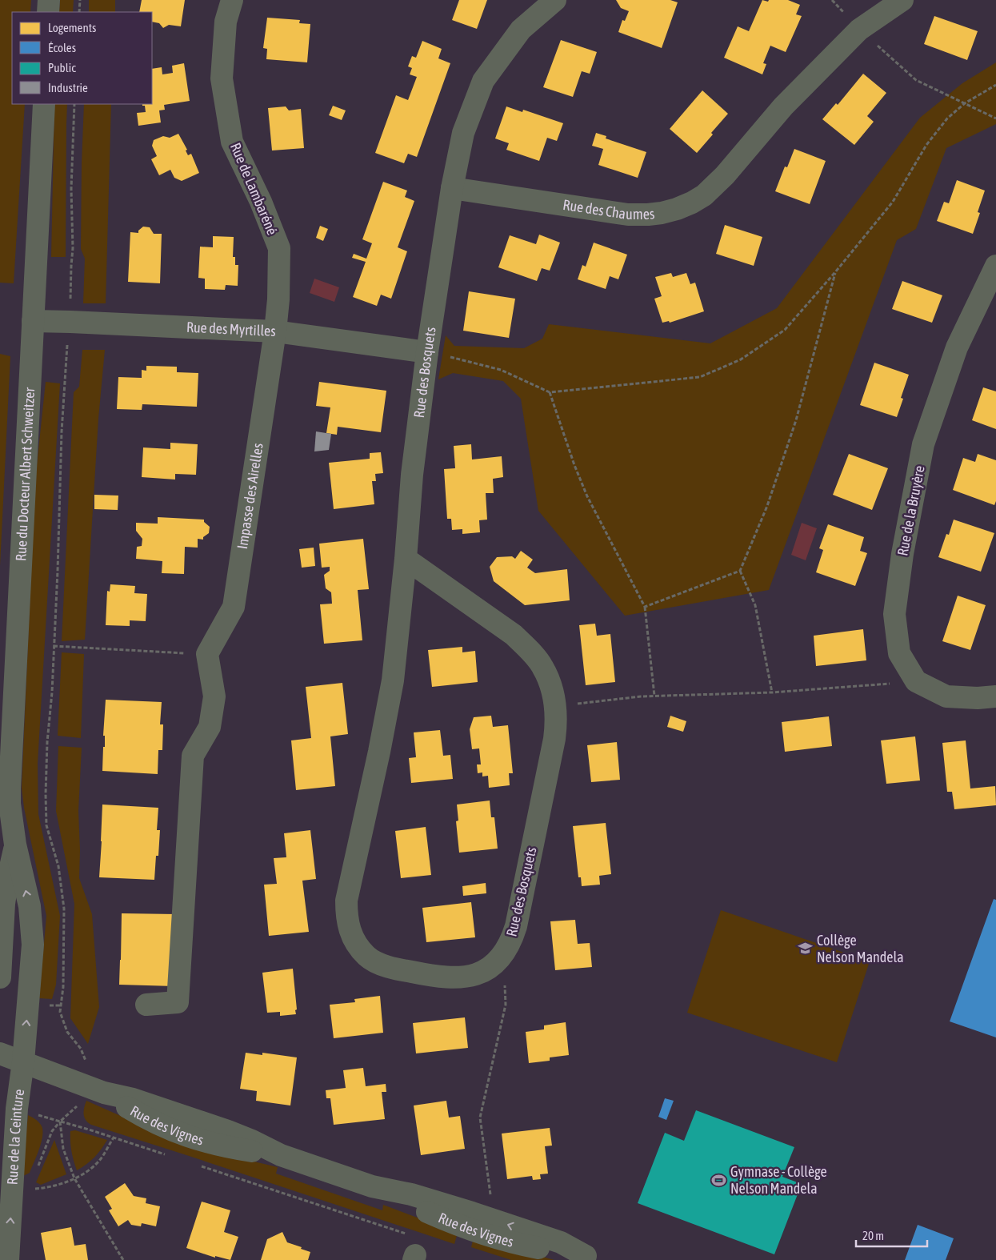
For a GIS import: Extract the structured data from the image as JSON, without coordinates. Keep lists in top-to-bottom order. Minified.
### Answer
{"streets":{"street":["Rue de Lambaréné","Rue des Chaumes","Rue des Myrtilles","Rue des Bosquets","Rue du Docteur Albert Schweitzer","Impasse des Airelles","Rue de la Bruyère","Rue des Vignes","Rue de la Ceinture"]},"crossings":[["Rue de Lambaréné","Rue des Myrtilles"],["Rue de Lambaréné","Impasse des Airelles"],["Rue des Chaumes","Rue des Bosquets"],["Rue des Myrtilles","Rue des Bosquets"],["Rue des Myrtilles","Rue du Docteur Albert Schweitzer"],["Rue des Myrtilles","Impasse des Airelles"],["Rue du Docteur Albert Schweitzer","Rue des Vignes"],["Rue du Docteur Albert Schweitzer","Rue de la Ceinture"],["Rue des Vignes","Rue de la Ceinture"]],"one_way":["Rue de la Ceinture"],"places":{"school or university":["Collège Nelson Mandela"],"sports":["Gymnase - Collège Nelson Mandela"]},"legend":["Logements","Écoles","Public","Industrie"],"scale_bar":"20 m"}
